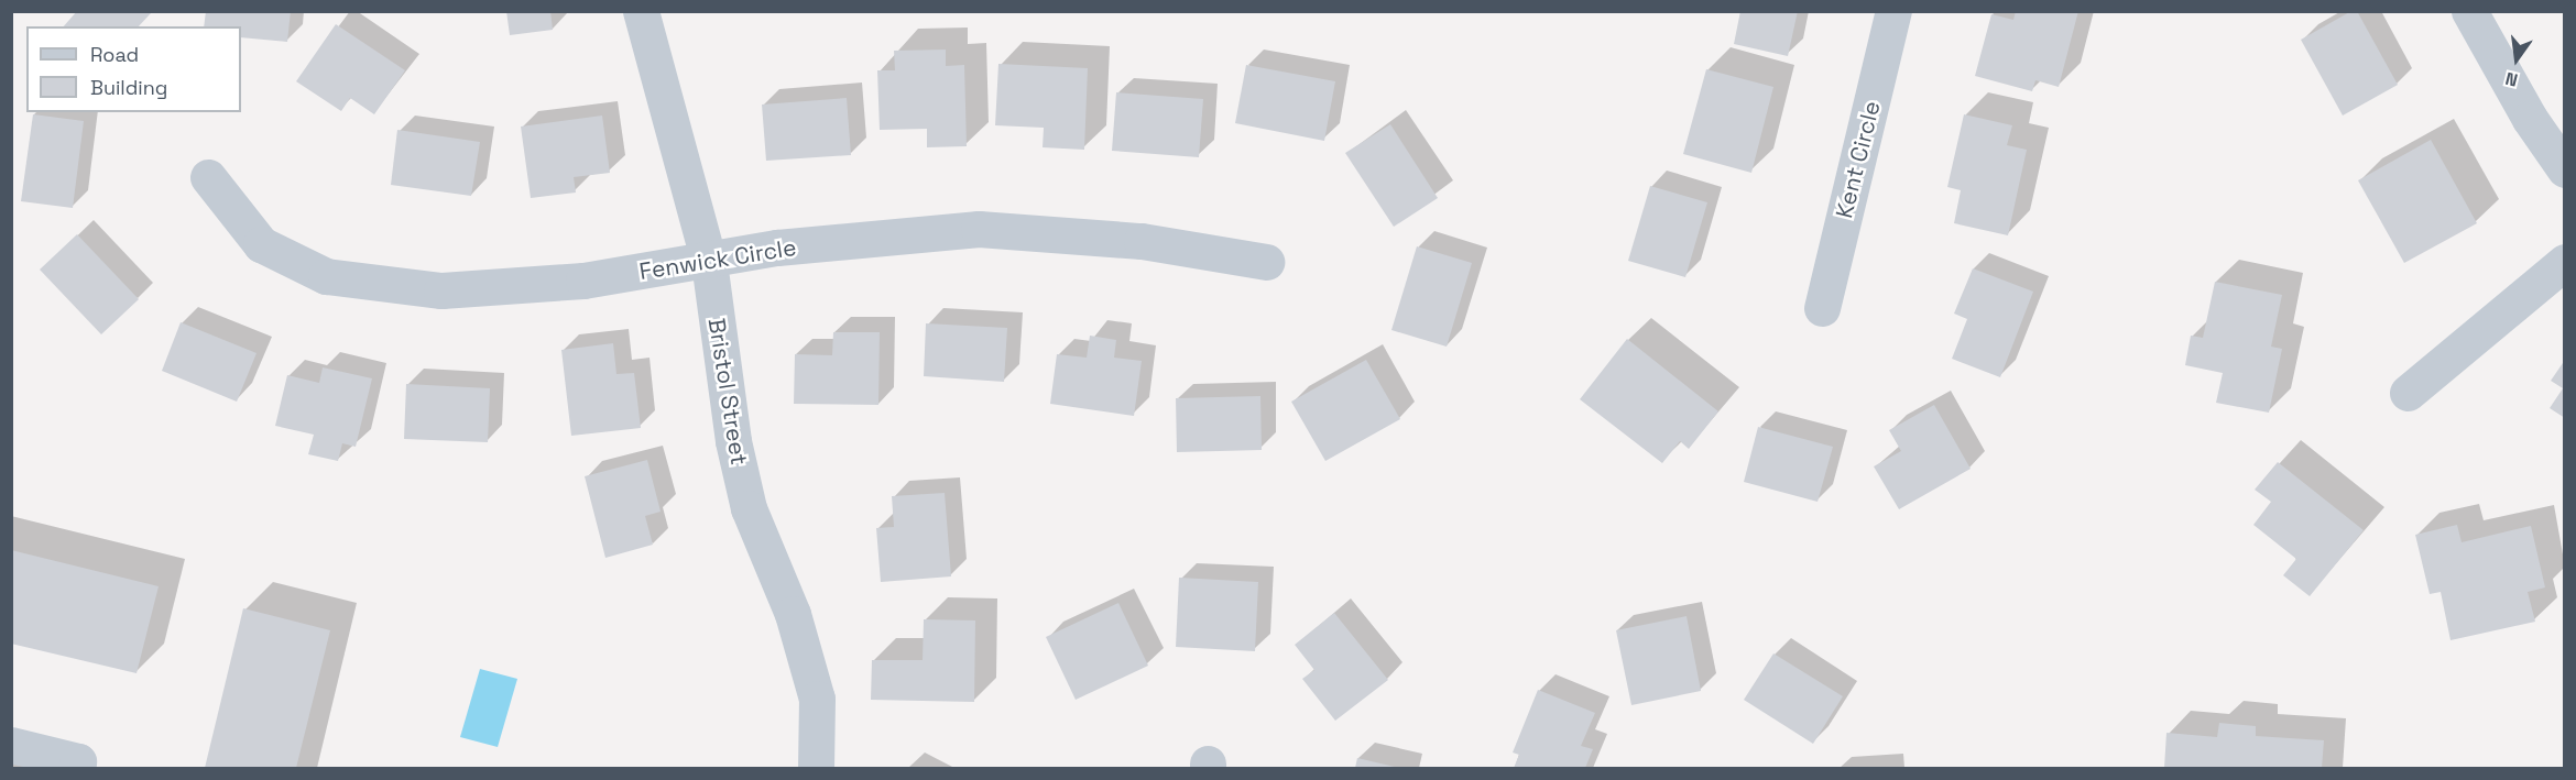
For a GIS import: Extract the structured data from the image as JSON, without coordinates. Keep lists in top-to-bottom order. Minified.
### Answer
{"streets":{"street":["Kent Circle","Fenwick Circle","Bristol Street"]},"crossings":[["Fenwick Circle","Bristol Street"]],"legend":["Road","Building"],"north":"bottom"}
